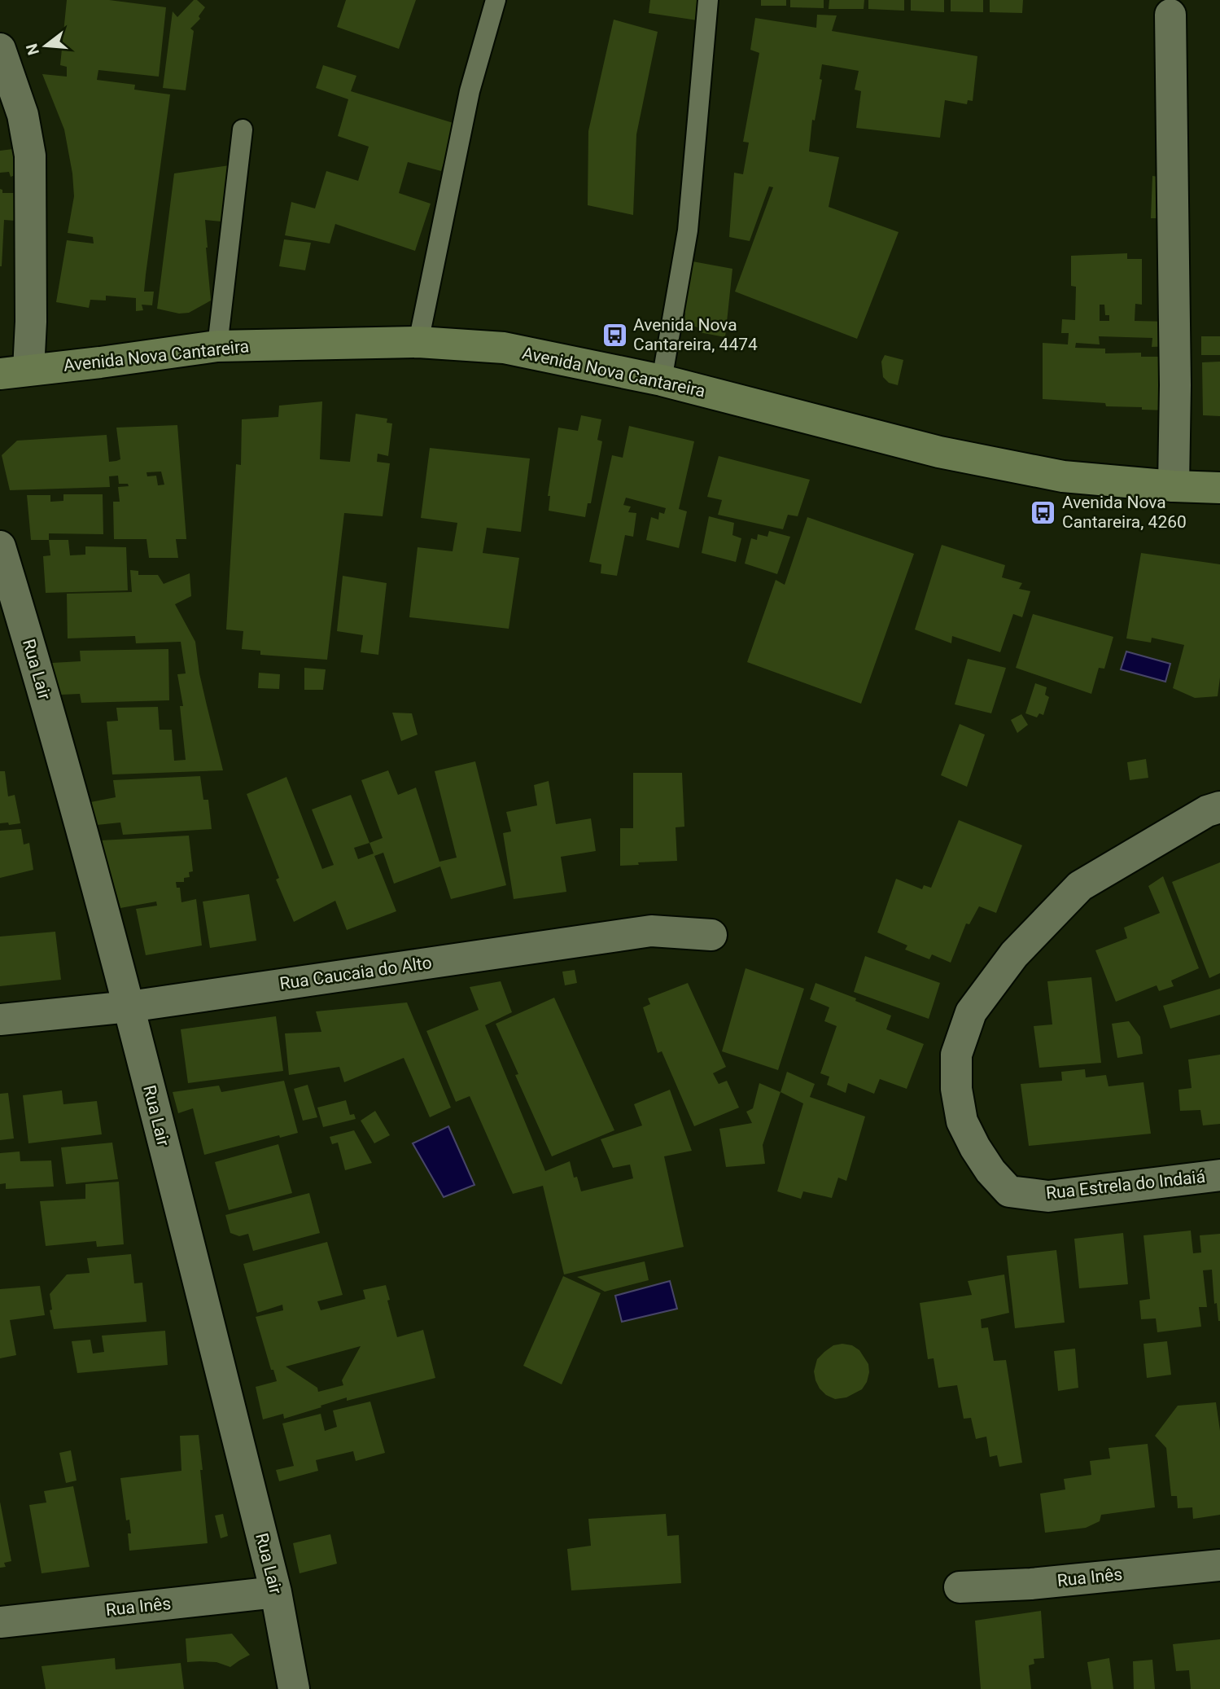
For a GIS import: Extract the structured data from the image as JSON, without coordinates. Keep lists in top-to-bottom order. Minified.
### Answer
{"streets":{"main road":["Avenida Nova Cantareira"],"street":["Rua Lair","Rua Caucaia do Alto","Rua Estrela do Indaiá","Rua Inês"]},"crossings":[["Rua Lair","Rua Caucaia do Alto"],["Rua Lair","Rua Inês"]],"places":{"bus stop":["Avenida Nova Cantareira, 4474","Avenida Nova Cantareira, 4260"]},"north":"left"}
